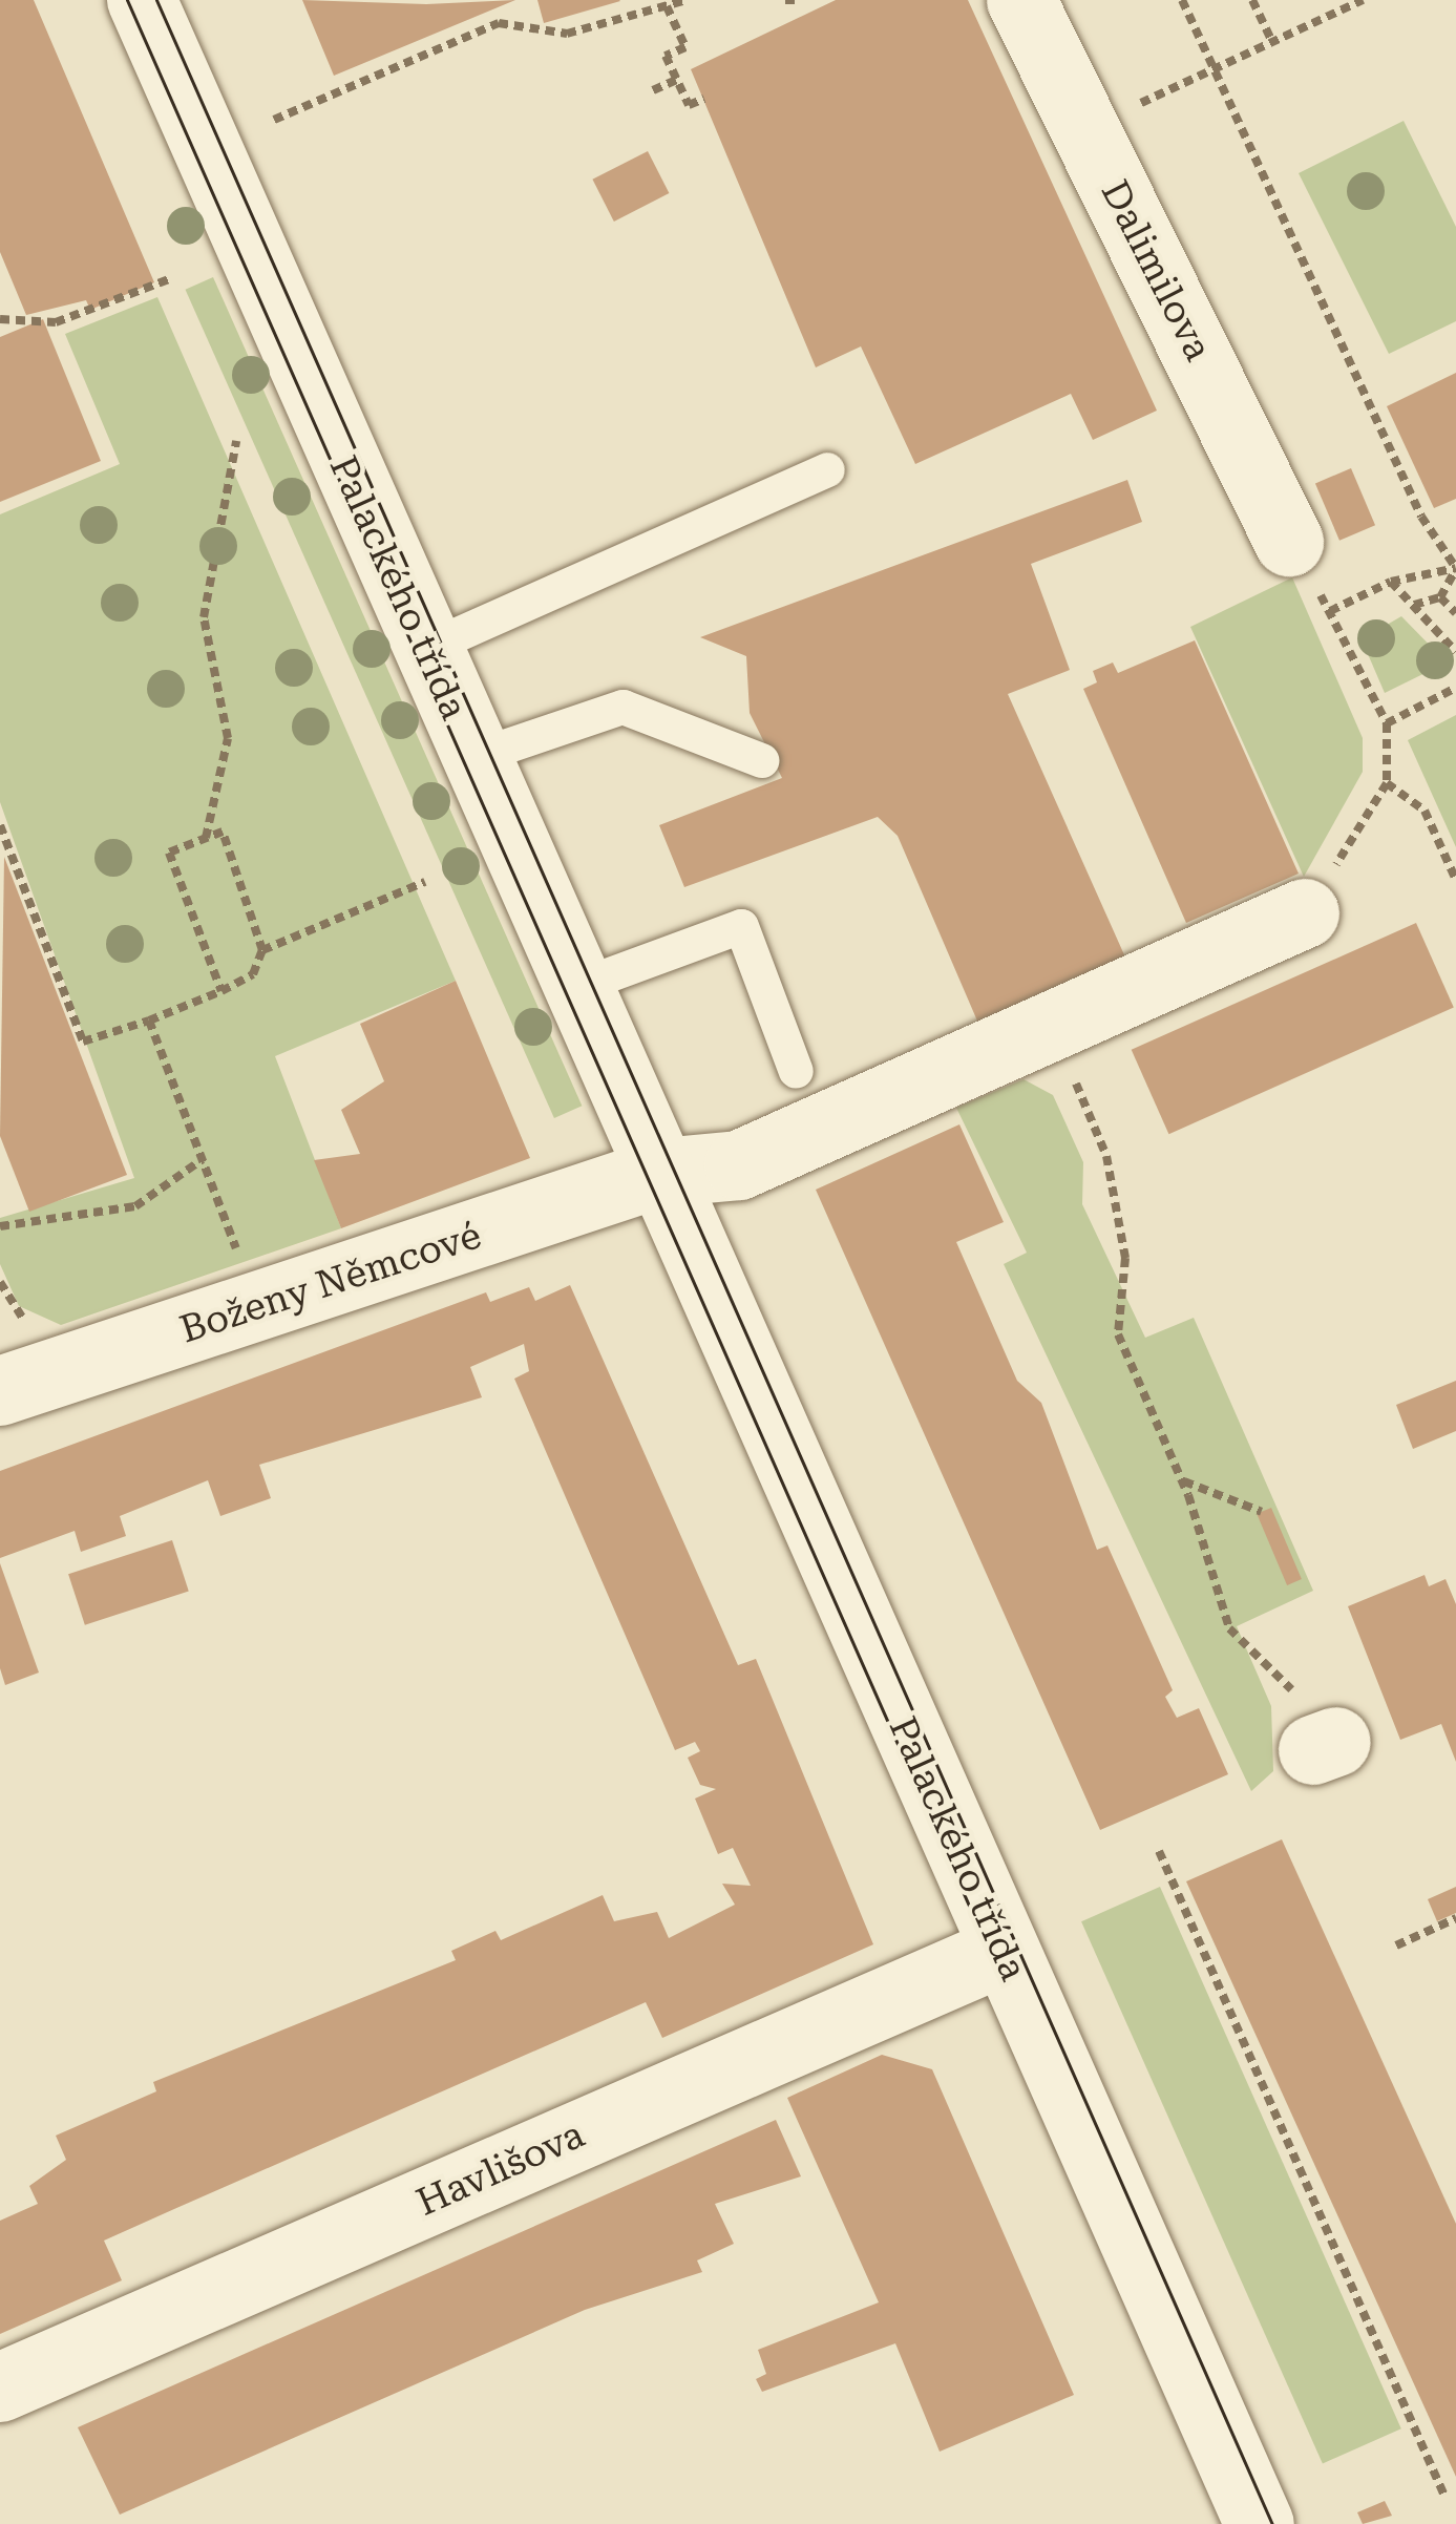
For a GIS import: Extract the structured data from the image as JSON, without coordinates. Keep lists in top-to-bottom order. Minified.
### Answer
{"streets":{"street":["Dalimilova","Palackého třída","Boženy Němcové","Havlišova"]},"crossings":[["Palackého třída","Boženy Němcové"],["Palackého třída","Havlišova"]]}
